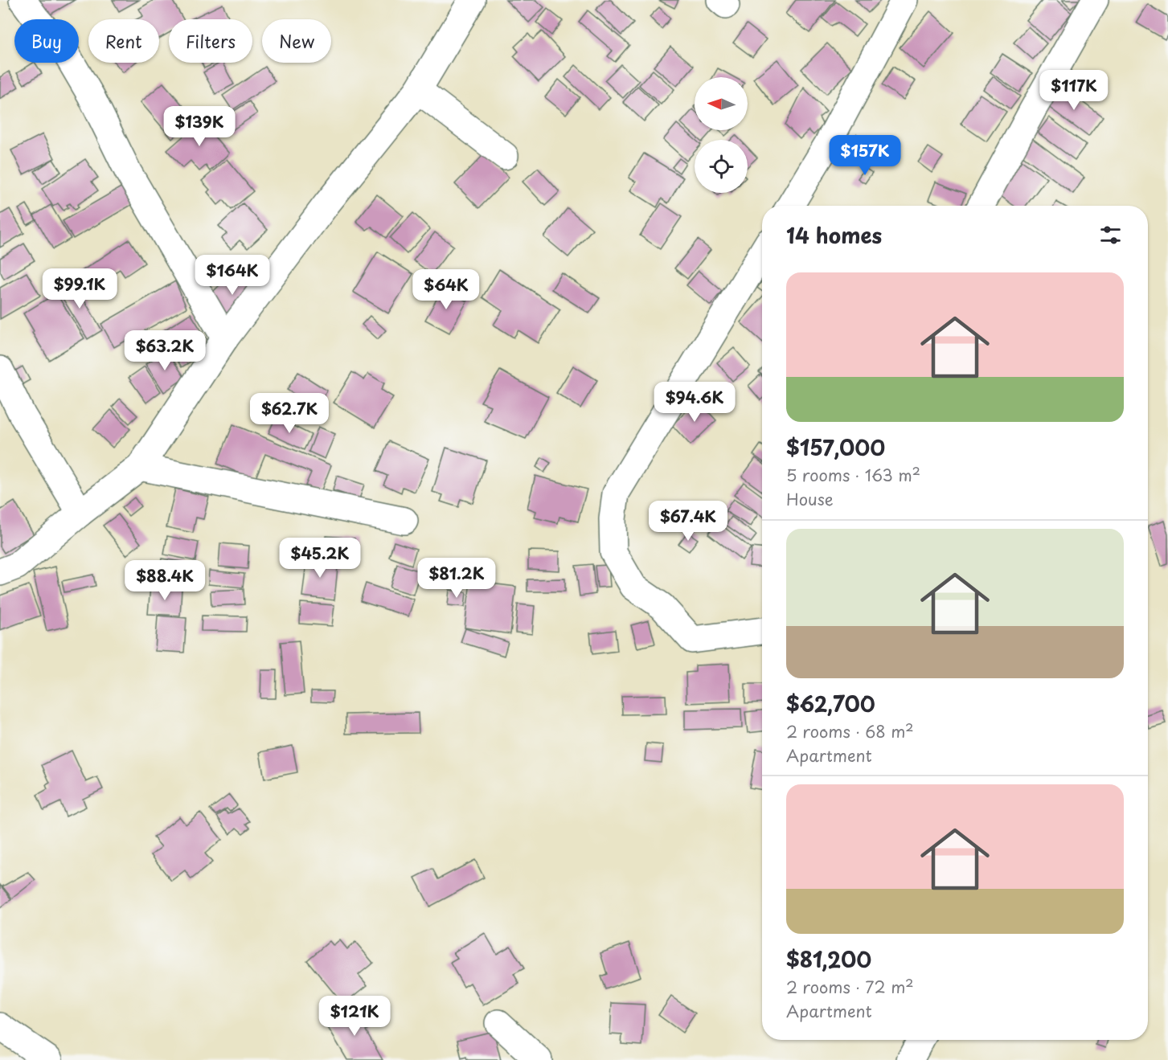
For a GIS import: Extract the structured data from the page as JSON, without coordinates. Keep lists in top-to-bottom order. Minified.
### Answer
{"north":"left","page":{"chip":["Buy","Rent","Filters","New"],"price":["$117K","$139K","$157K","$164K","$99.1K","$64K","$63.2K","$94.6K","$62.7K","$67.4K","$45.2K","$81.2K","$88.4K","$121K"],"heading":"14 homes","list":[{"name":"$157,000","note":"5 rooms · 163 m² · House"},{"name":"$62,700","note":"2 rooms · 68 m² · Apartment"},{"name":"$81,200","note":"2 rooms · 72 m² · Apartment"}]}}
